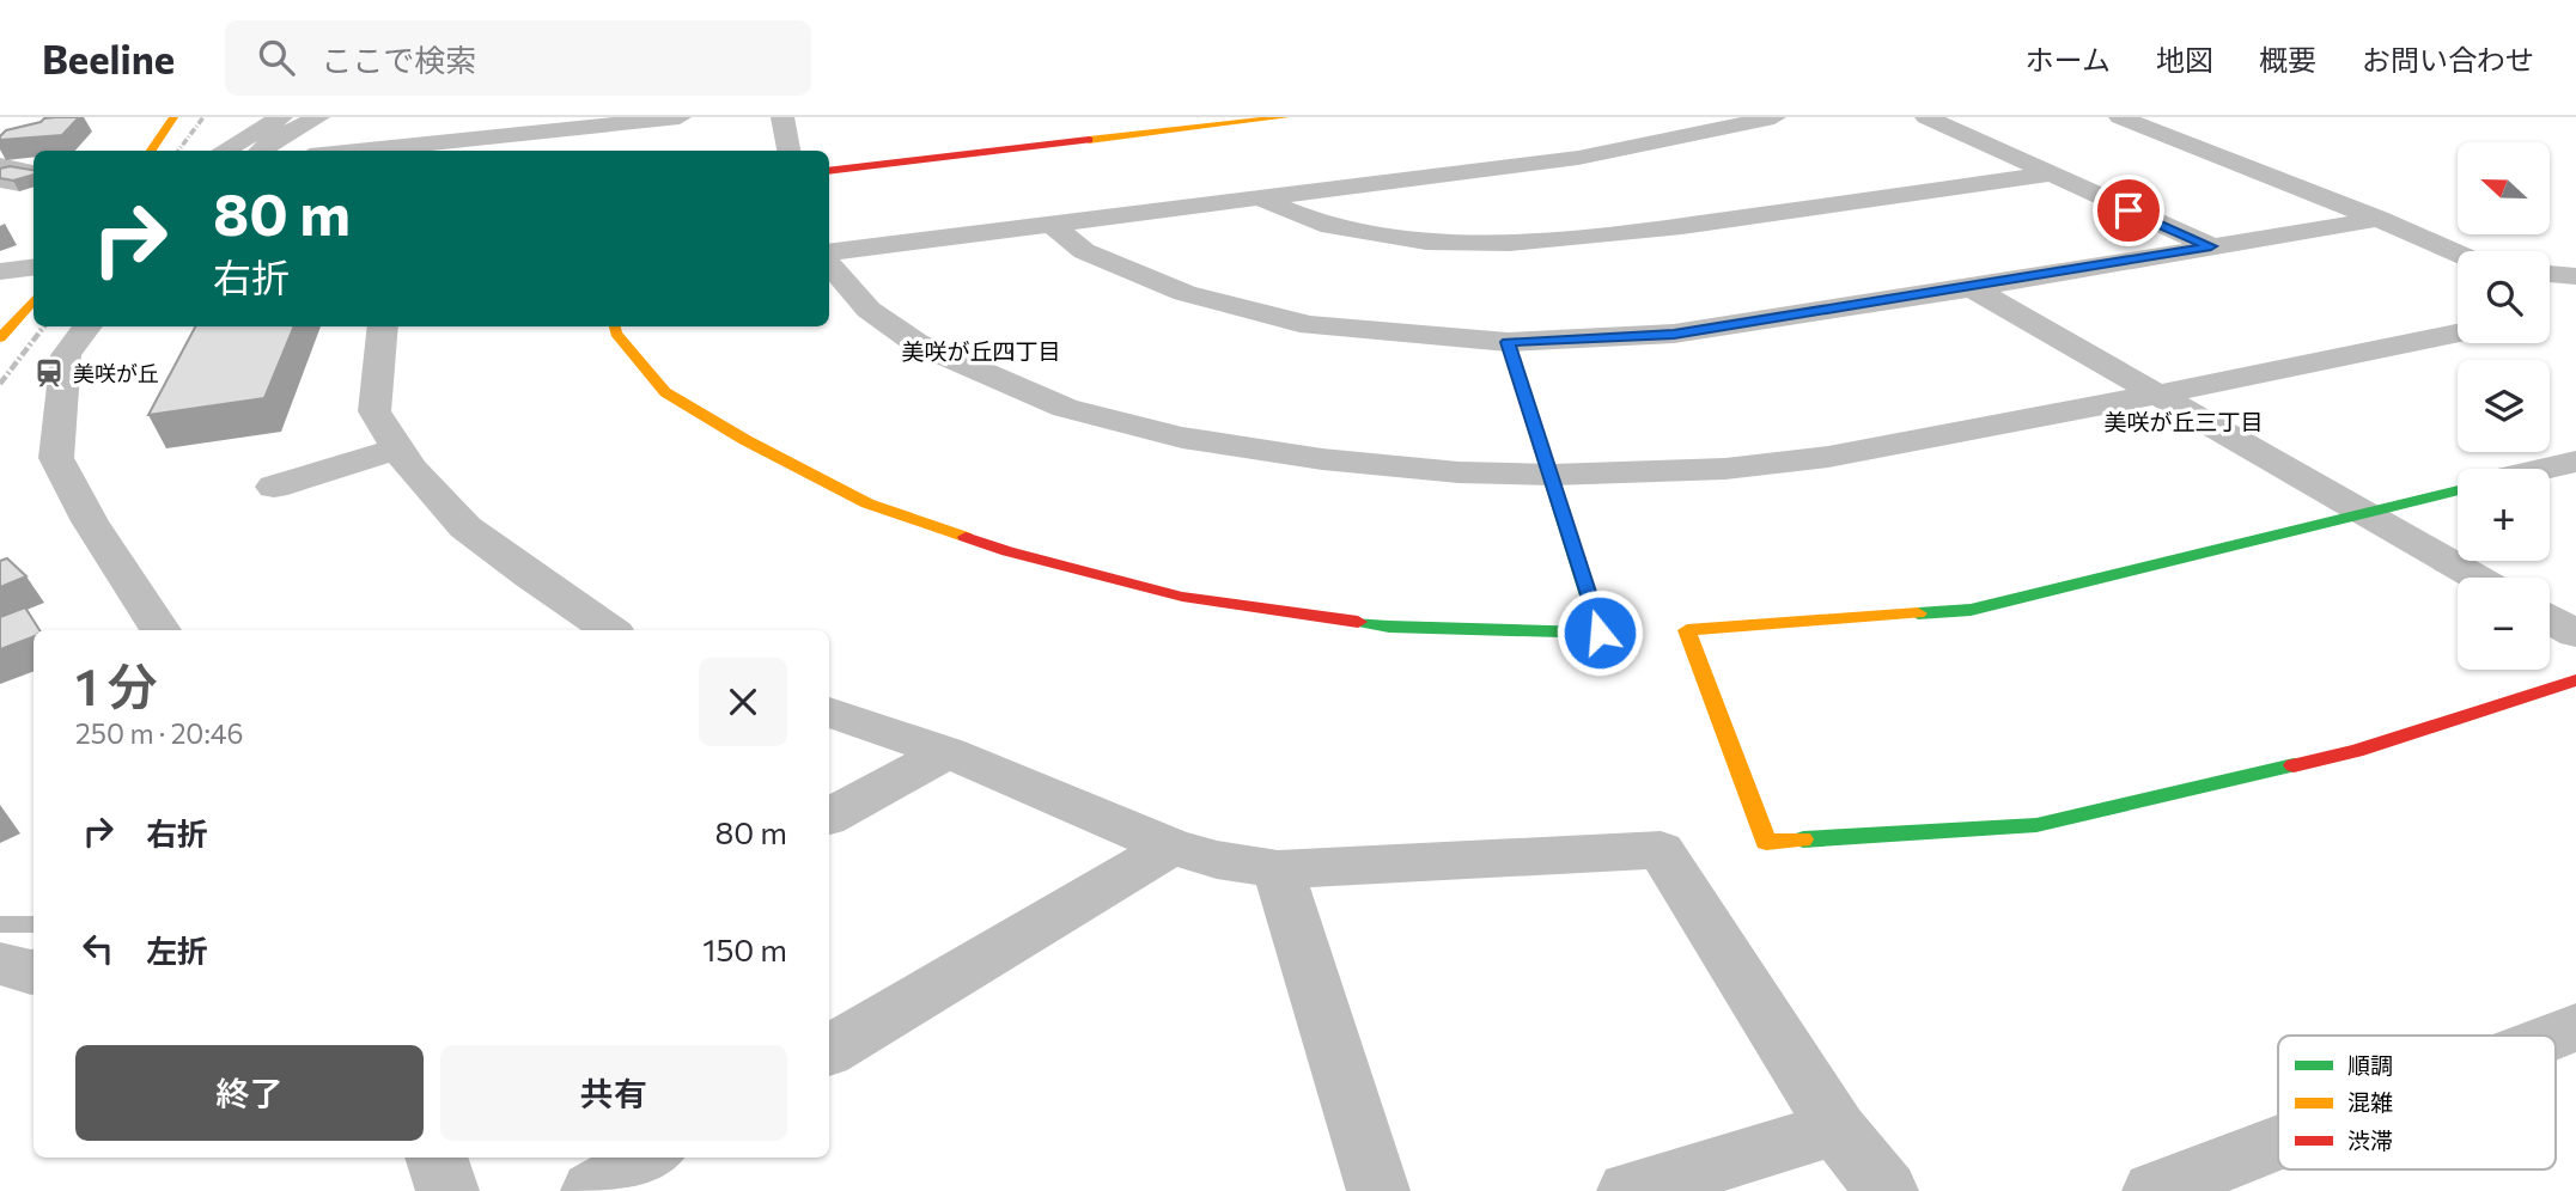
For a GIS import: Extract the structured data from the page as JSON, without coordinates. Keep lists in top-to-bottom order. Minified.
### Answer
{"districts":["美咲が丘四丁目","美咲が丘三丁目"],"places":{"station":["美咲が丘"]},"legend":["順調","混雑","渋滞"],"north":"left","page":{"header":"Beeline","search":"ここで検索","nav":["ホーム","地図","概要","お問い合わせ"],"map_buttons":["+","−"],"turn":["80 m","右折"],"heading":["1 分","250 m · 20:46"],"list":[{"name":"右折","value":"80 m"},{"name":"左折","value":"150 m"}],"buttons":["終了","共有"]}}
